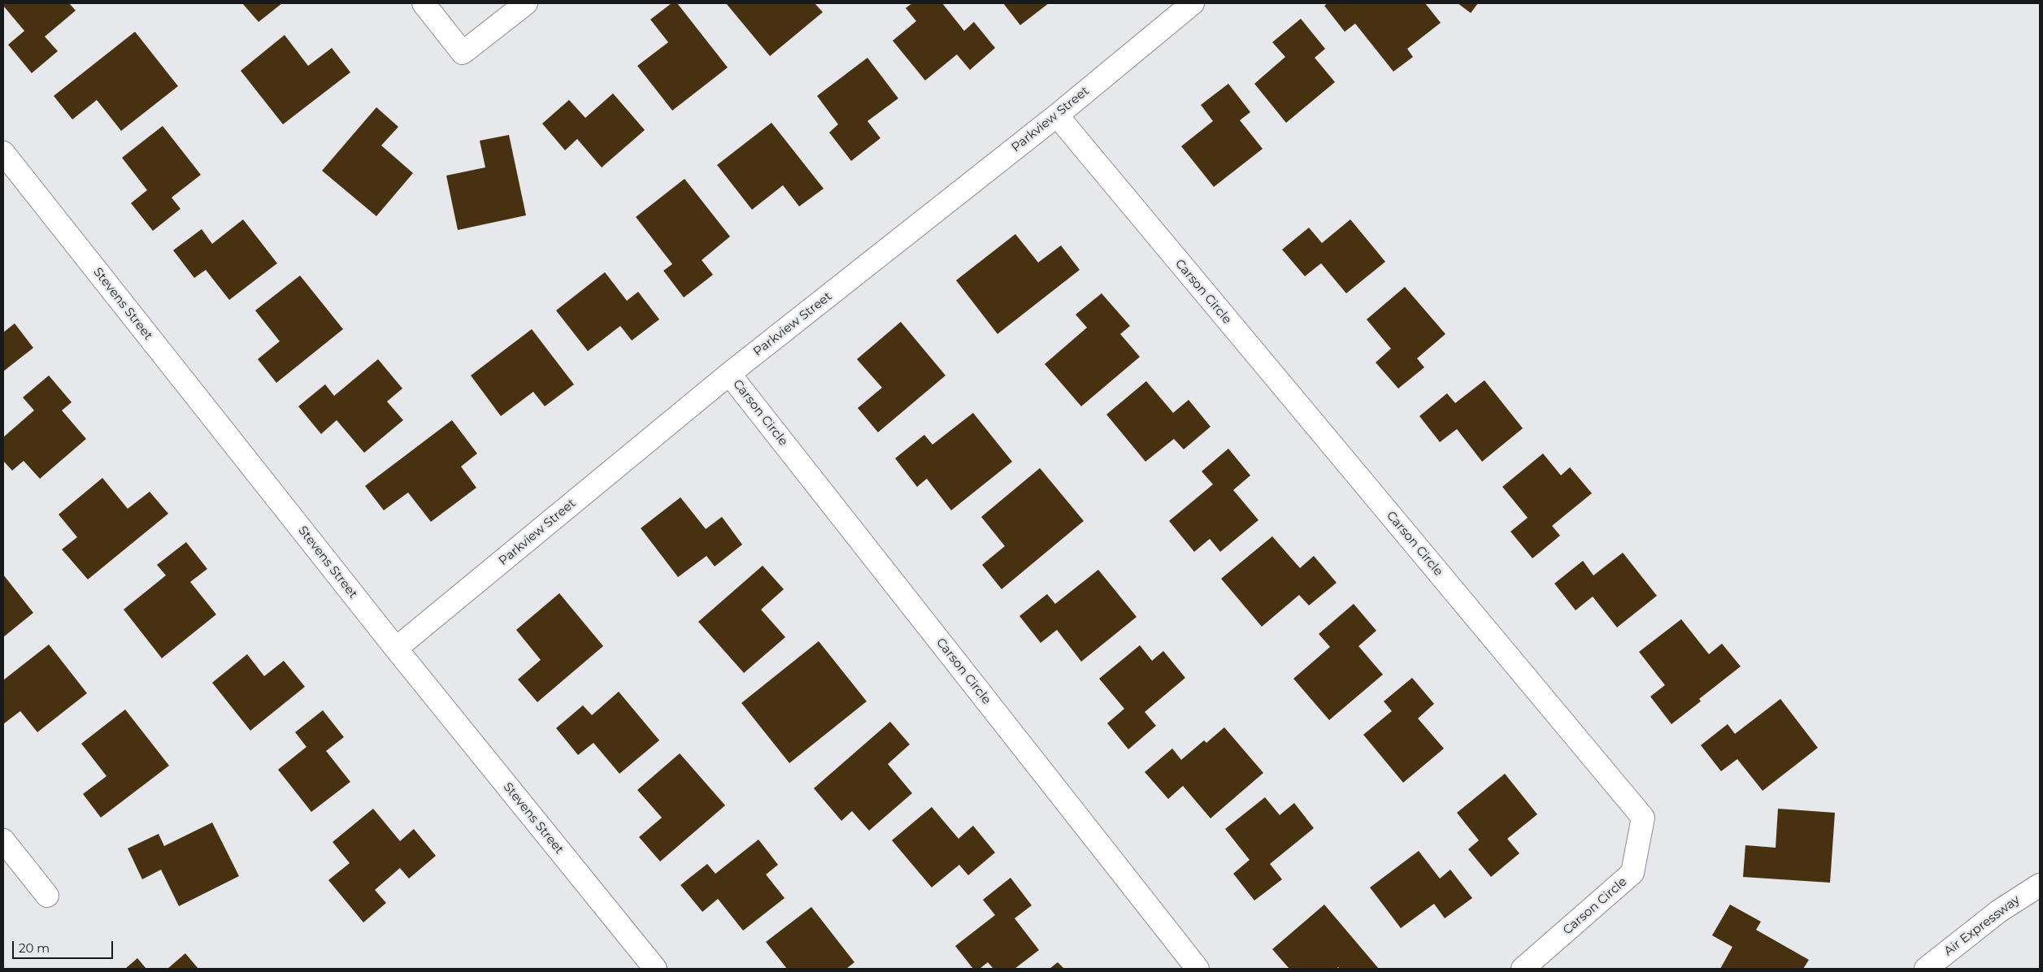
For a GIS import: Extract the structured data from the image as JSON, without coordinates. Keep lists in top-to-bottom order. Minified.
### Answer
{"streets":{"street":["Parkview Street","Carson Circle","Stevens Street","Air Expressway"]},"crossings":[["Parkview Street","Carson Circle"],["Parkview Street","Stevens Street"]],"scale_bar":"20 m"}
